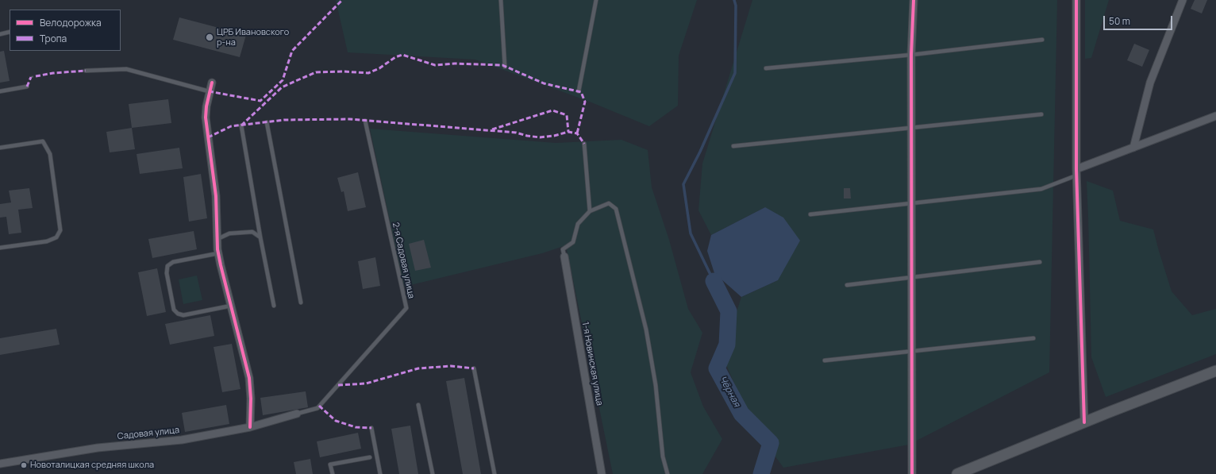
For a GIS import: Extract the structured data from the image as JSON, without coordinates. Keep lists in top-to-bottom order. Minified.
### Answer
{"streets":{"street":["1-я Новинская улица","Садовая улица"],"lane":["2-я Садовая улица"]},"crossings":[["2-я Садовая улица","Садовая улица"]],"water":["Чёрная"],"places":["ЦРБ Ивановского р-на","Новоталицкая средняя школа"],"legend":["Велодорожка","Тропа"],"scale_bar":"50 m"}
